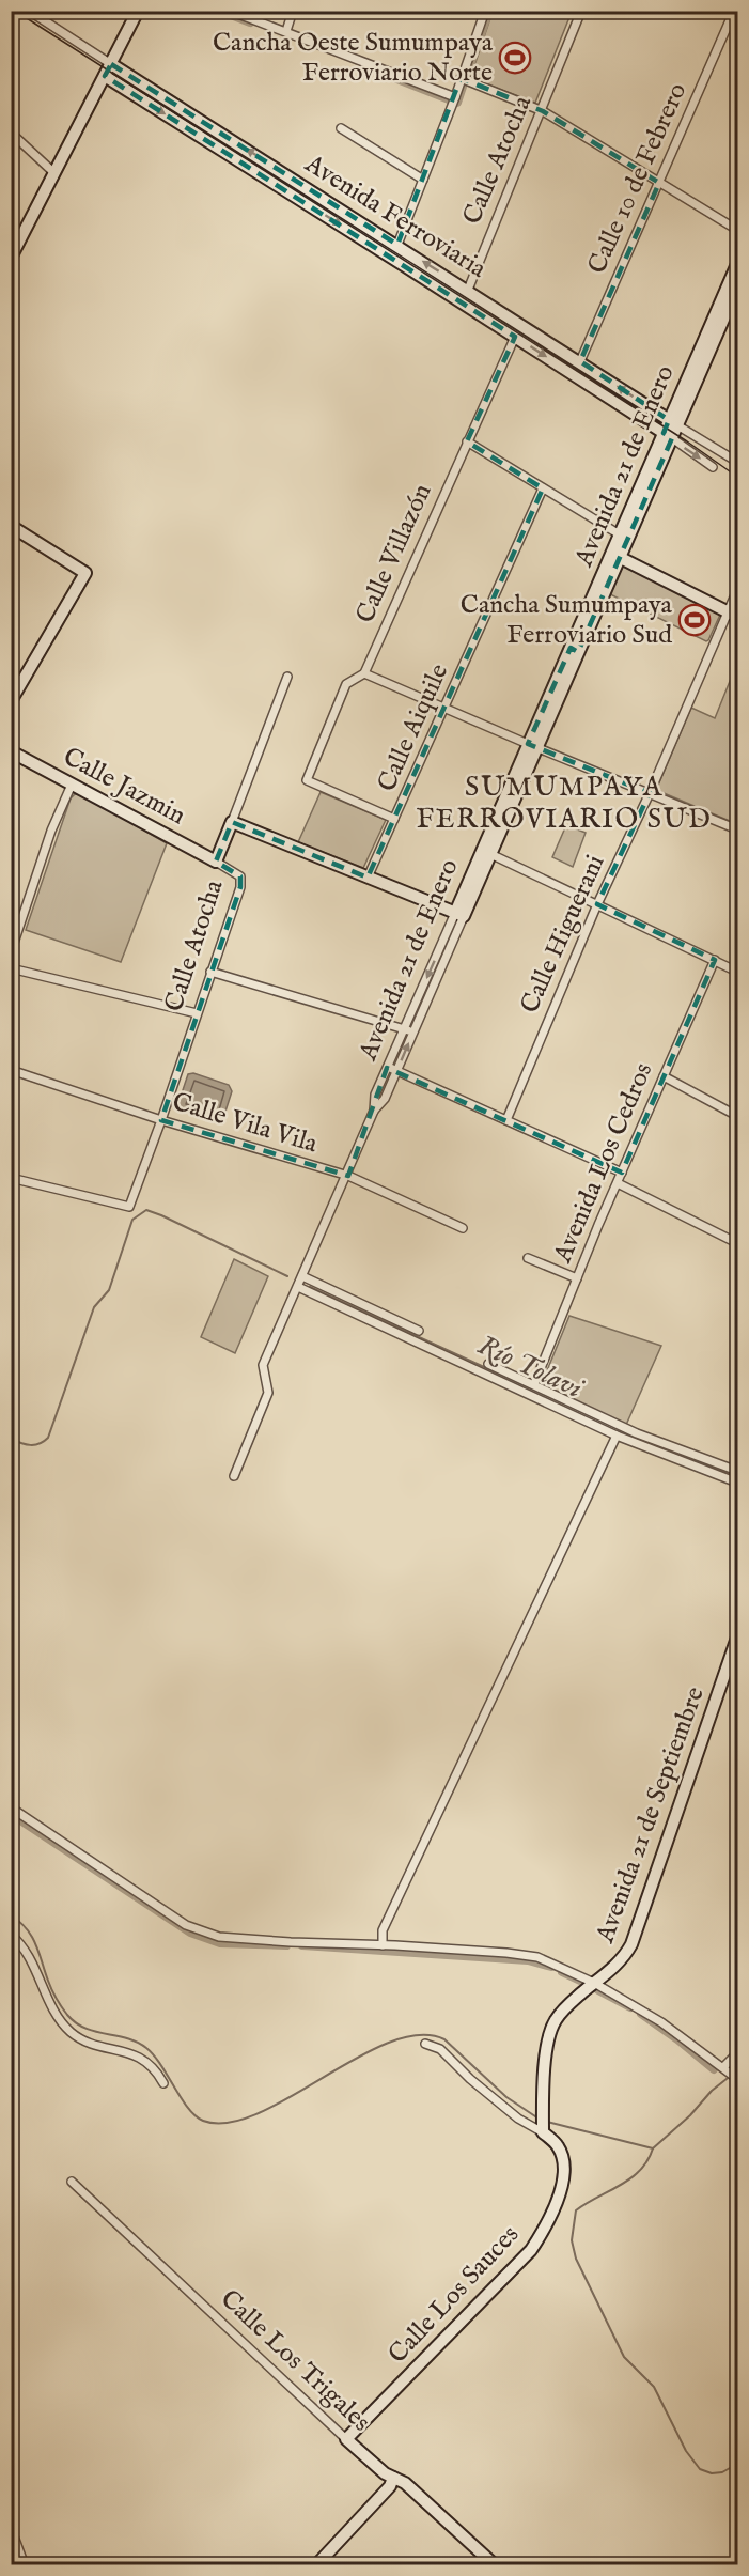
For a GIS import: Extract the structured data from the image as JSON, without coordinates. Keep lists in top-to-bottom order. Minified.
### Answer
{"streets":{"street":["Calle Atocha","Calle 10 de Febrero","Avenida Ferroviaria","Avenida 21 de Enero","Calle Villazón","Calle Aiquile","Calle Jazmin","Calle Higuerani","Calle Vila Vila","Avenida Los Cedros","Avenida 21 de Septiembre","Calle Los Sauces","Calle Los Trigales"]},"crossings":[["Calle Atocha","Avenida Ferroviaria"],["Calle Atocha","Calle Jazmin"],["Calle Atocha","Calle Vila Vila"],["Calle 10 de Febrero","Avenida Ferroviaria"],["Avenida Ferroviaria","Avenida 21 de Enero"],["Avenida Ferroviaria","Calle Villazón"],["Avenida 21 de Enero","Calle Vila Vila"],["Calle Villazón","Calle Aiquile"],["Avenida 21 de Septiembre","Calle Los Sauces"],["Calle Los Sauces","Calle Los Trigales"]],"districts":["SUMUMPAYA FERROVIARIO SUD"],"water":["Río Tolavi"],"places":{"sports":["Cancha Oeste Sumumpaya Ferroviario Norte","Cancha Sumumpaya Ferroviario Sud"]}}
